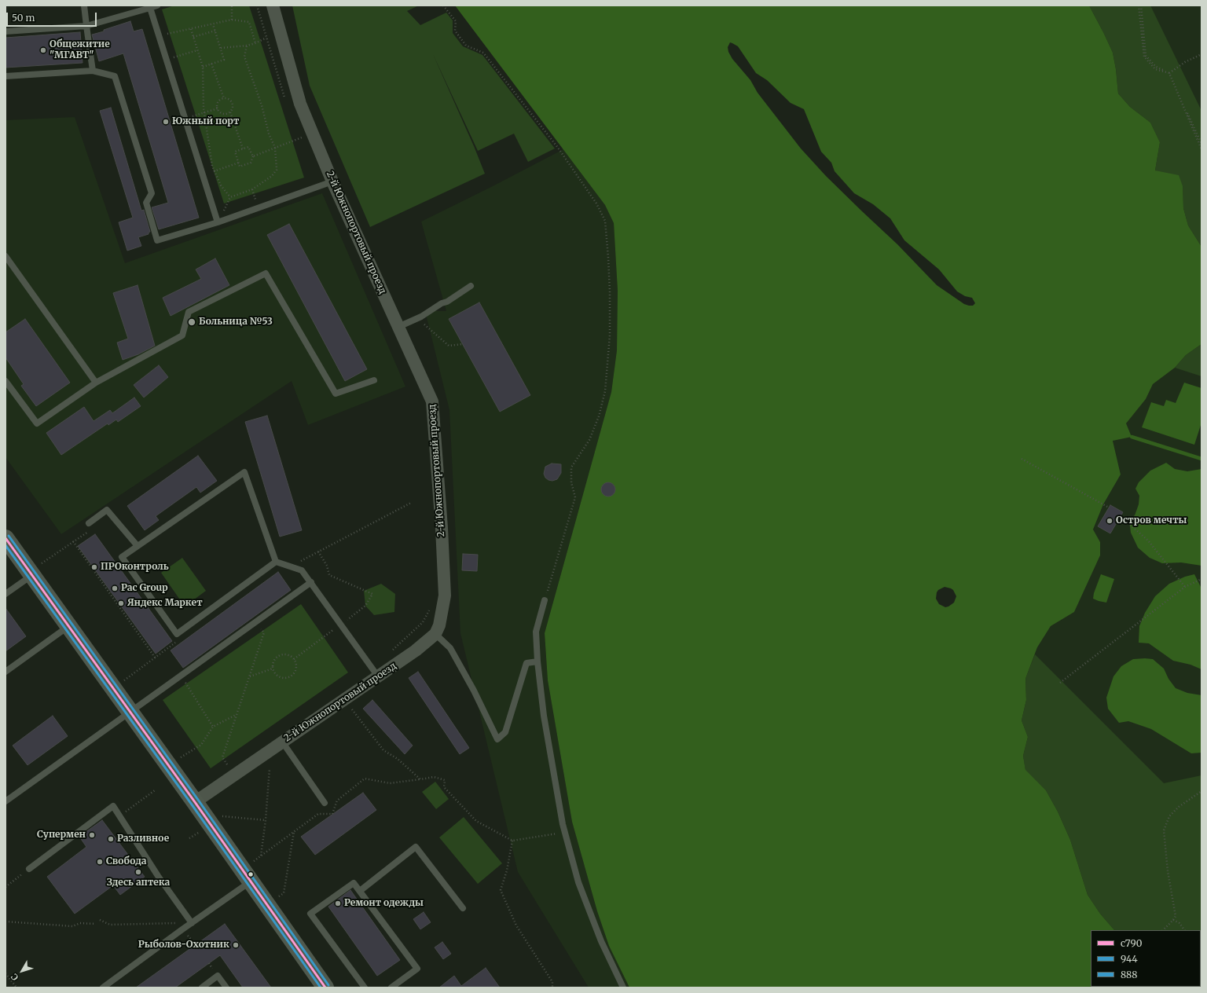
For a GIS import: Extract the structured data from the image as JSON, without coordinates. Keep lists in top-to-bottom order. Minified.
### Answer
{"streets":{"street":["2-й Южнопортовый проезд"]},"places":["Общежитие \"МГАВТ\"","Южный порт","Больница №53","Остров мечты","ПРОконтроль","Pac Group","Яндекс Маркет","Супермен","Разливное","Свобода","Здесь аптека","Ремонт одежды","Рыболов-Охотник"],"lines":["transit line 888","transit line с790","transit line 944"],"legend":["с790","944","888"],"scale_bar":"50 m","north":"bottom left"}
